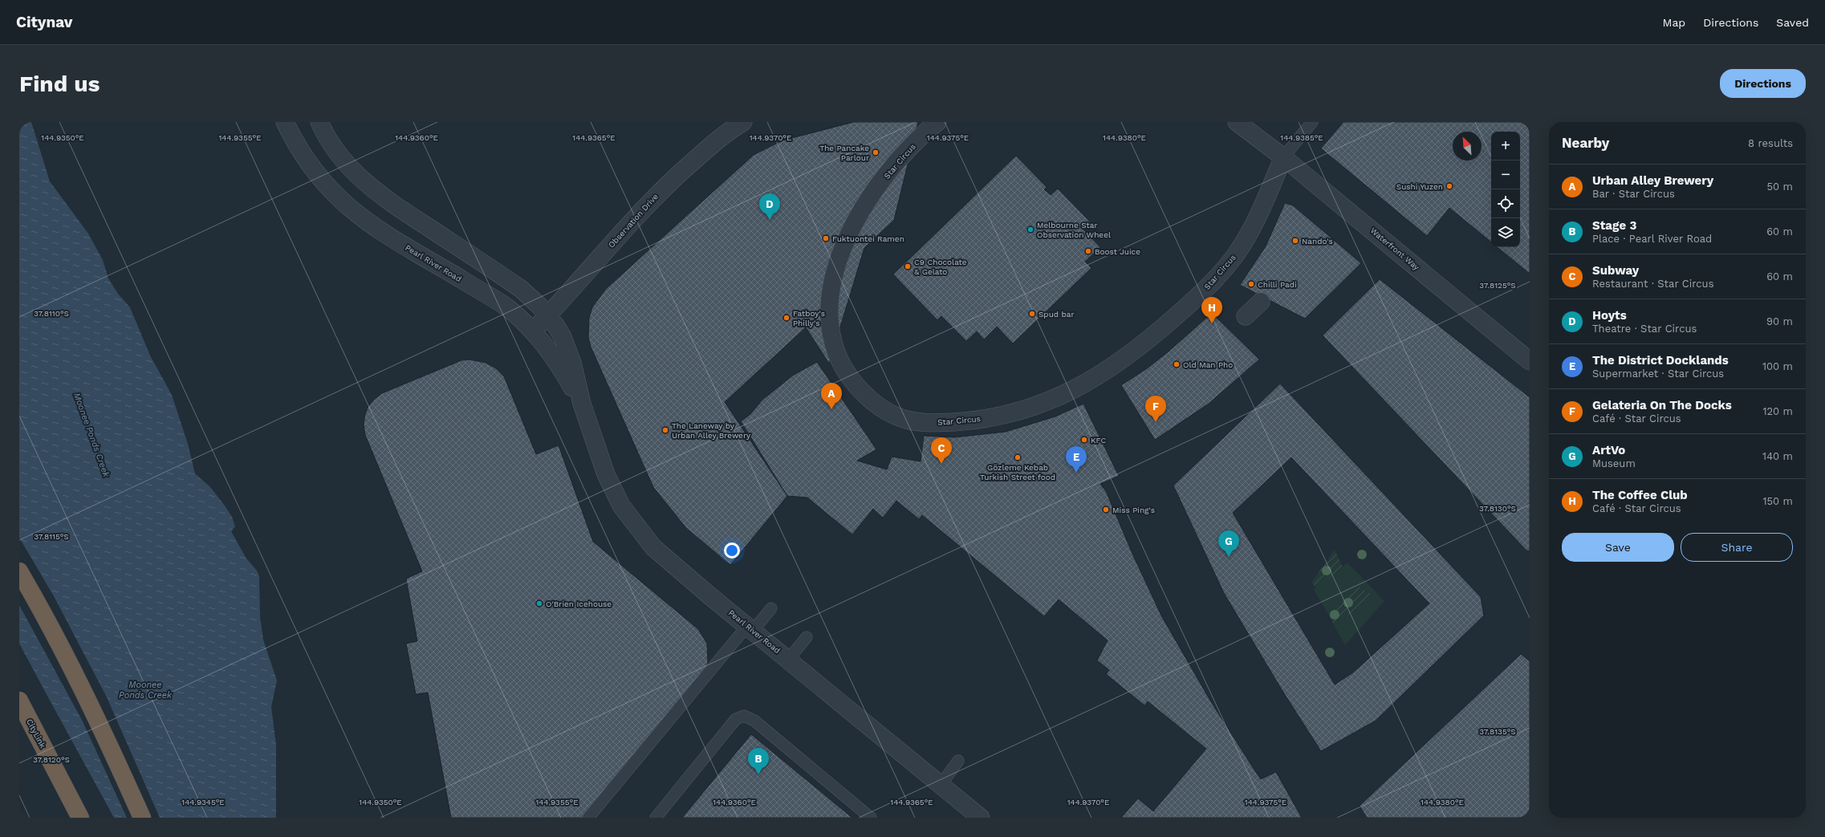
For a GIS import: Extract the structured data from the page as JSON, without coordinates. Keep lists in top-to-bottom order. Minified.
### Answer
{"streets":{"highway":["CityLink"],"street":["Star Circus","Observation Drive","Waterfront Way","Pearl River Road"]},"crossings":[["Star Circus","Waterfront Way"],["Observation Drive","Pearl River Road"]],"water":["Moonee Ponds Creek"],"places":["The Pancake Parlour","Sushi Yuzen","Melbourne Star Observation Wheel","Fuktuontei Ramen","Nando's","Boost Juice","C9 Chocolate & Gelato","Chilli Padi","Spud bar","Fatboy's Philly's","Old Man Pho","The Laneway by Urban Alley Brewery","KFC","Gözleme Kebab Turkish Street food","Miss Ping's","O'Brien Icehouse"],"north":"top left","page":{"header":"Citynav","nav":["Map","Directions","Saved"],"buttons":["Directions",["Save","Share"]],"title":"Find us","heading":["Nearby","8 results"],"map_buttons":["+","−"],"list":[{"mark":"A","name":"Urban Alley Brewery","note":"Bar · Star Circus","value":"50 m"},{"mark":"B","name":"Stage 3","note":"Place · Pearl River Road","value":"60 m"},{"mark":"C","name":"Subway","note":"Restaurant · Star Circus","value":"60 m"},{"mark":"D","name":"Hoyts","note":"Theatre · Star Circus","value":"90 m"},{"mark":"E","name":"The District Docklands","note":"Supermarket · Star Circus","value":"100 m"},{"mark":"F","name":"Gelateria On The Docks","note":"Café · Star Circus","value":"120 m"},{"mark":"G","name":"ArtVo","note":"Museum","value":"140 m"},{"mark":"H","name":"The Coffee Club","note":"Café · Star Circus","value":"150 m"}],"pins":["D","H","A","F","C","E","G","B"]},"coordinates":["144.9350°E","144.9355°E","144.9360°E","144.9365°E","144.9370°E","144.9375°E","144.9380°E","144.9385°E","37.8125°S","37.8110°S","37.8130°S","37.8115°S","37.8135°S","37.8120°S","144.9345°E"]}
